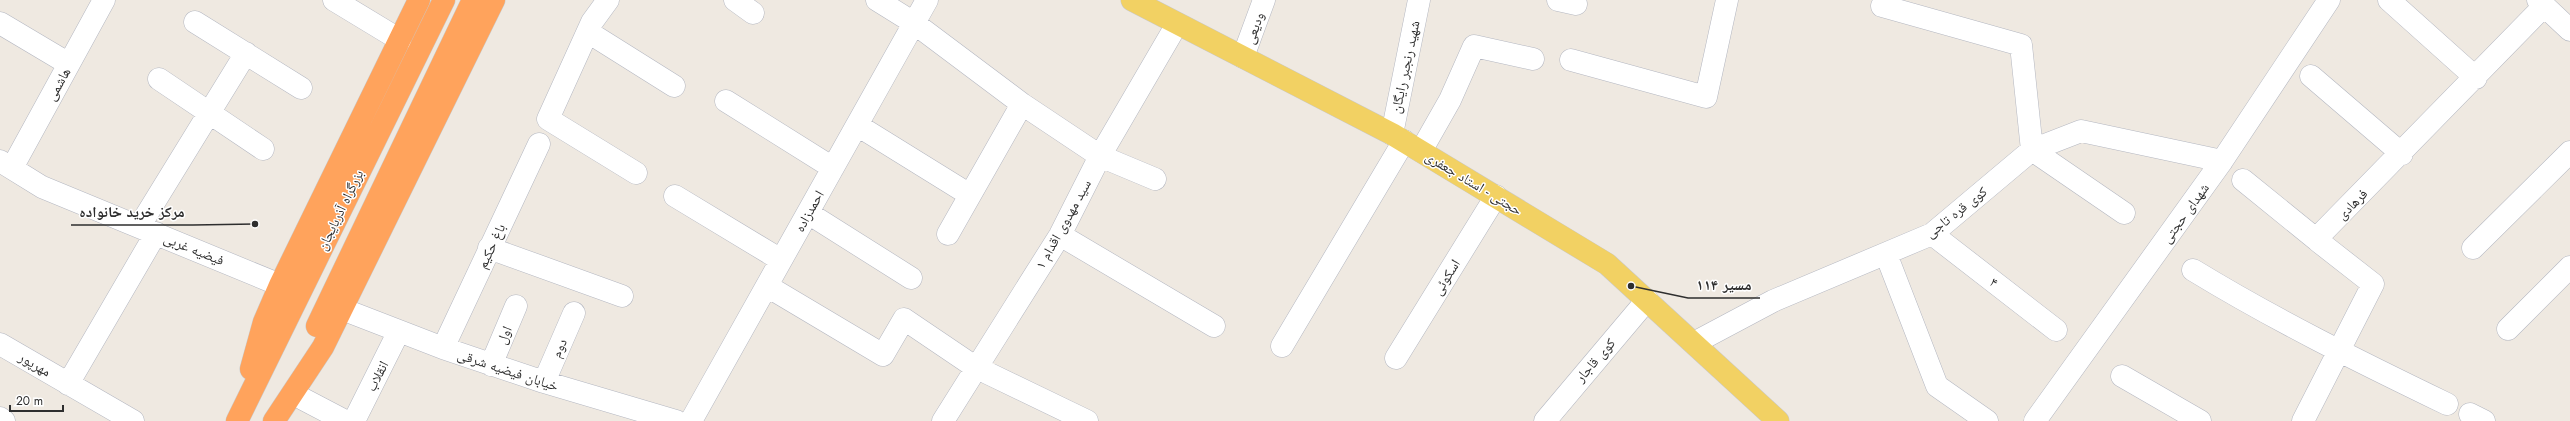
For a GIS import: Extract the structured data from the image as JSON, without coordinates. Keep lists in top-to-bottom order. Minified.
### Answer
{"streets":{"highway":["بزرگراه آذربایجان"],"main road":["حجتی - استاد جعفری"],"street":["ودیعی","شهید رنجبر رایگان","هاشمی","فرهادی","احمدزاده","کوی قره تاجی","شهدای حجتی","سید مهدوی اقدام ۱","باغ حکیم","فیضیه غربی","اسکوئی","۴","اول","دوم","کوی قاجار","مهرپور","خیابان فیضیه شرقی","انقلاب"]},"crossings":[["ودیعی","حجتی - استاد جعفری"],["شهید رنجبر رایگان","حجتی - استاد جعفری"],["هاشمی","فیضیه غربی"],["حجتی - استاد جعفری","کوی قره تاجی"],["حجتی - استاد جعفری","سید مهدوی اقدام ۱"],["حجتی - استاد جعفری","اسکوئی"],["حجتی - استاد جعفری","کوی قاجار"],["کوی قره تاجی","شهدای حجتی"],["کوی قره تاجی","۴"],["باغ حکیم","خیابان فیضیه شرقی"],["اول","خیابان فیضیه شرقی"],["دوم","خیابان فیضیه شرقی"],["خیابان فیضیه شرقی","انقلاب"]],"places":["مرکز خرید خانواده","مسیر ۱۱۴"],"scale_bar":"20 m"}
